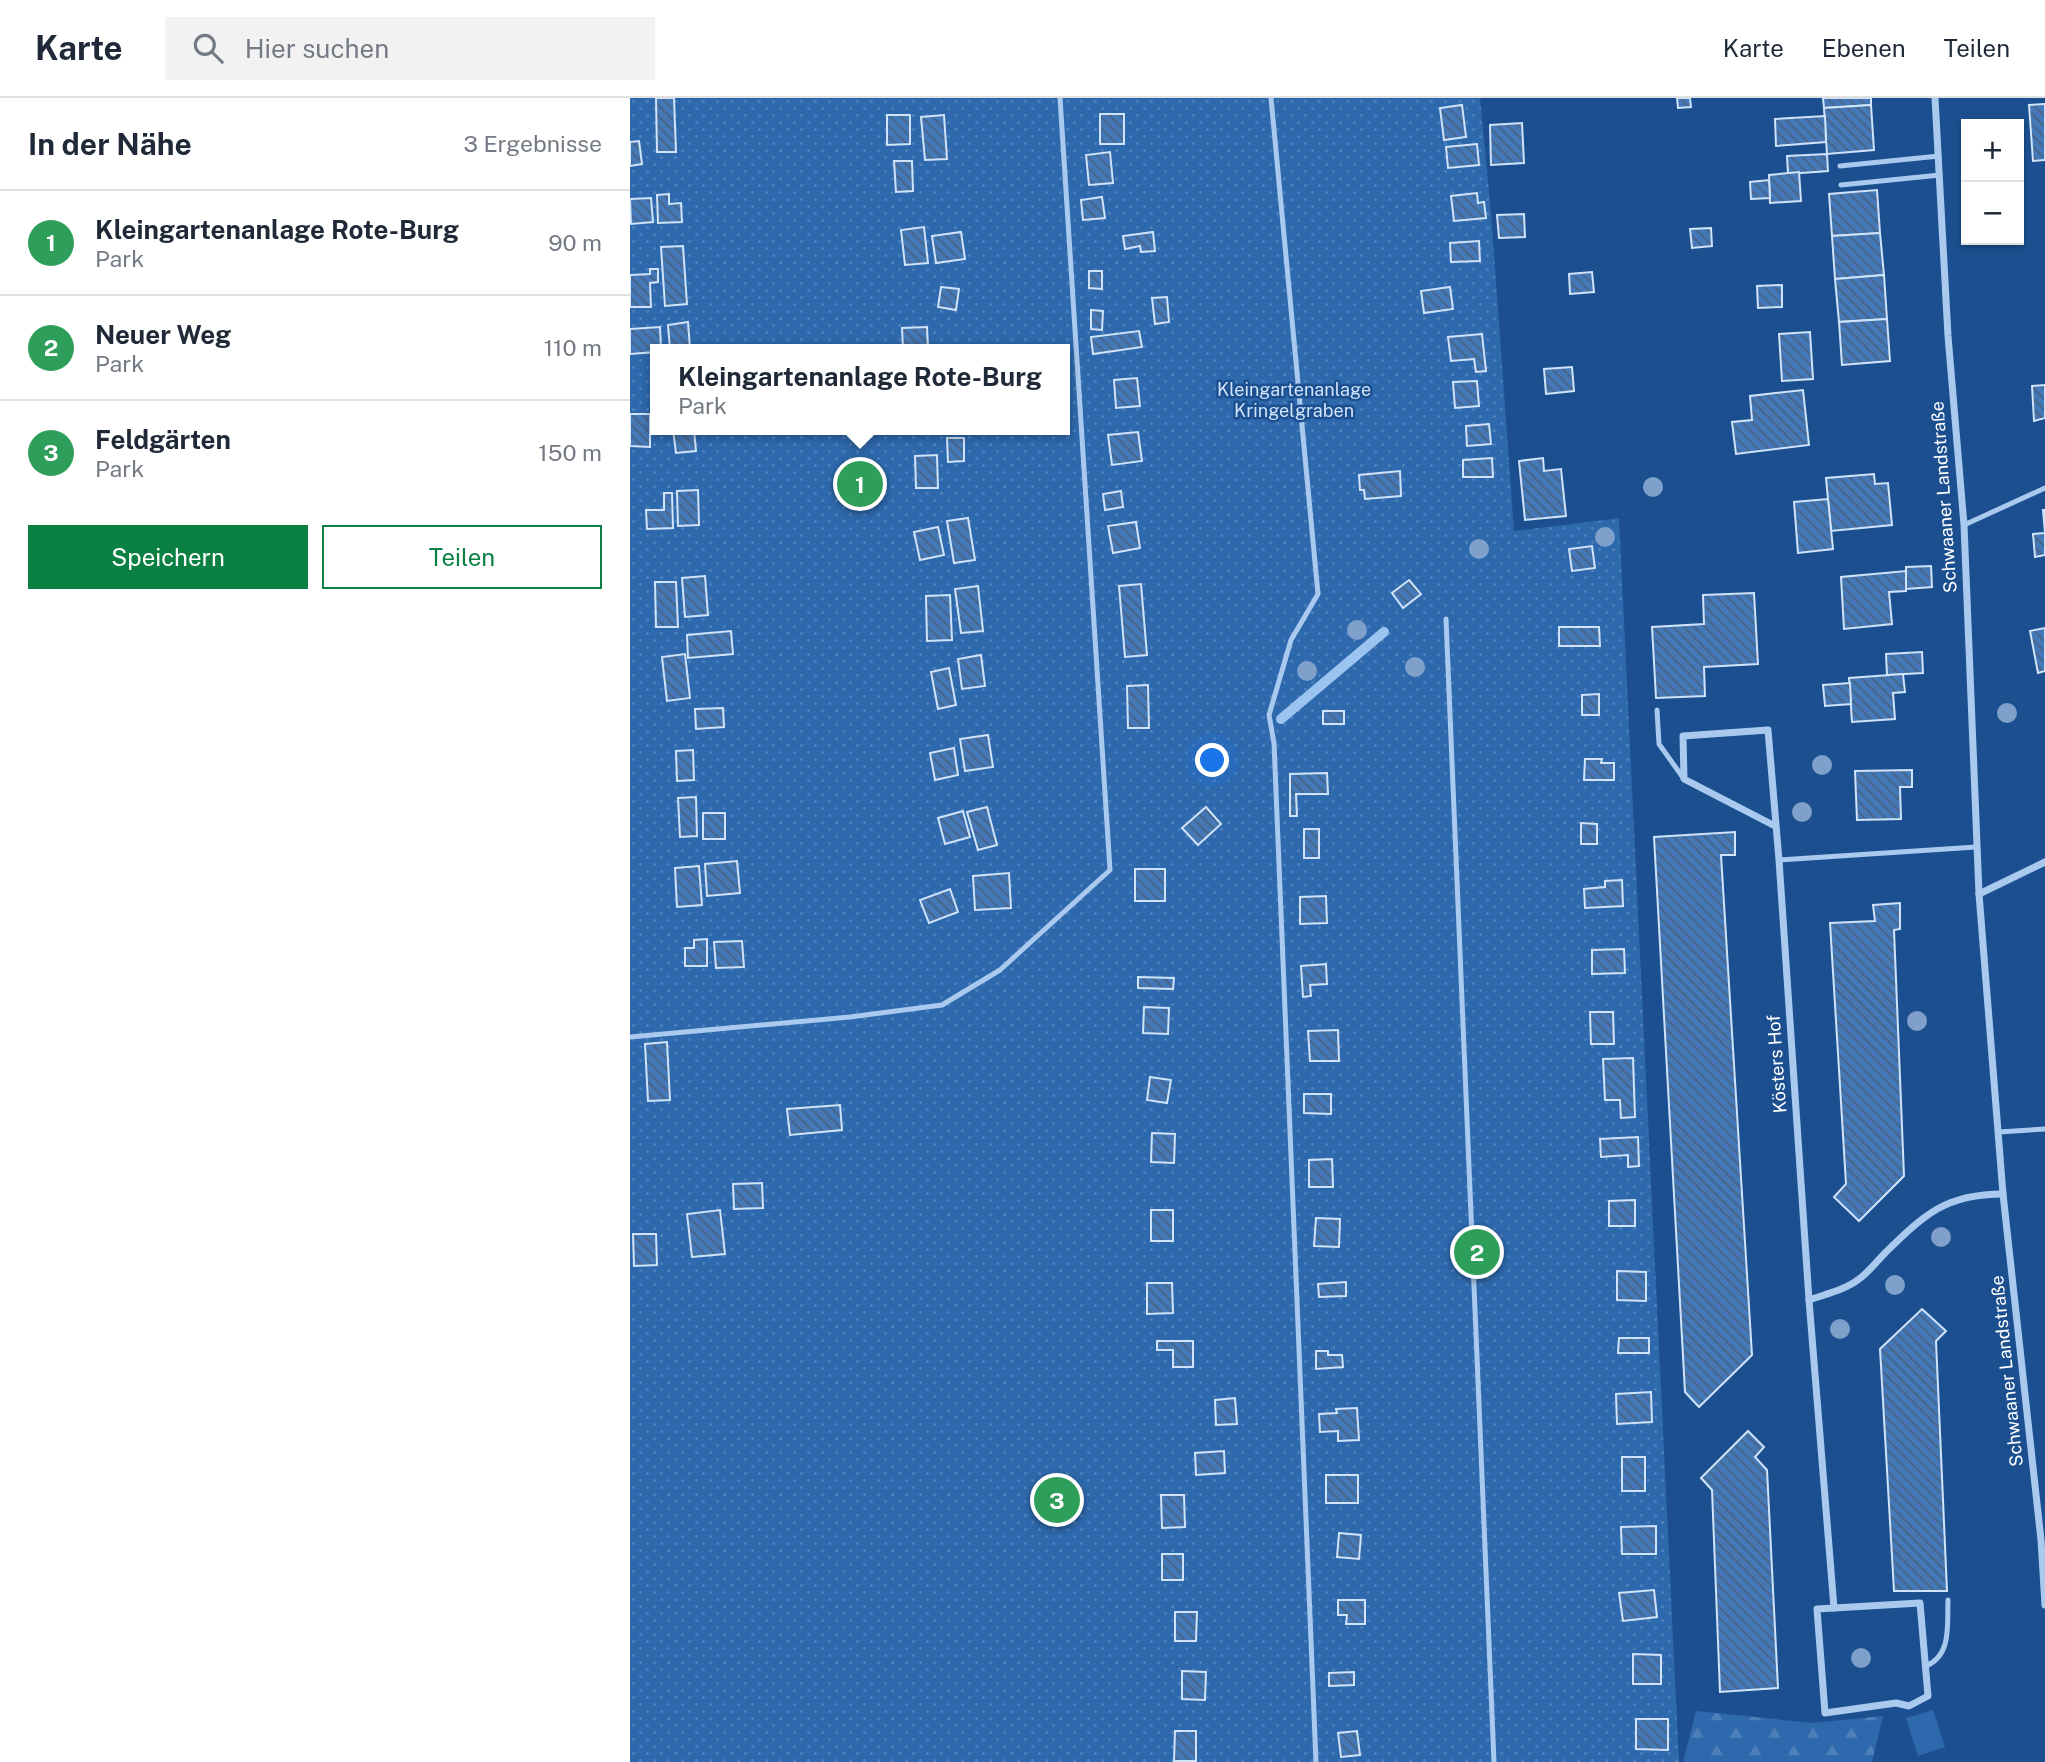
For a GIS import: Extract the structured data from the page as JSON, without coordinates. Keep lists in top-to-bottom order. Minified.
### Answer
{"streets":{"street":["Schwaaner Landstraße","Kösters Hof"]},"parks":["Kleingartenanlage Kringelgraben"],"page":{"header":"Karte","search":"Hier suchen","nav":["Karte","Ebenen","Teilen"],"heading":["In der Nähe","3 Ergebnisse"],"map_buttons":["+","−"],"list":[{"mark":"1","name":"Kleingartenanlage Rote-Burg","note":"Park","value":"90 m"},{"mark":"2","name":"Neuer Weg","note":"Park","value":"110 m"},{"mark":"3","name":"Feldgärten","note":"Park","value":"150 m"}],"popup":["Kleingartenanlage Rote-Burg","Park"],"pins":["1","2","3"],"buttons":["Speichern","Teilen"]}}
